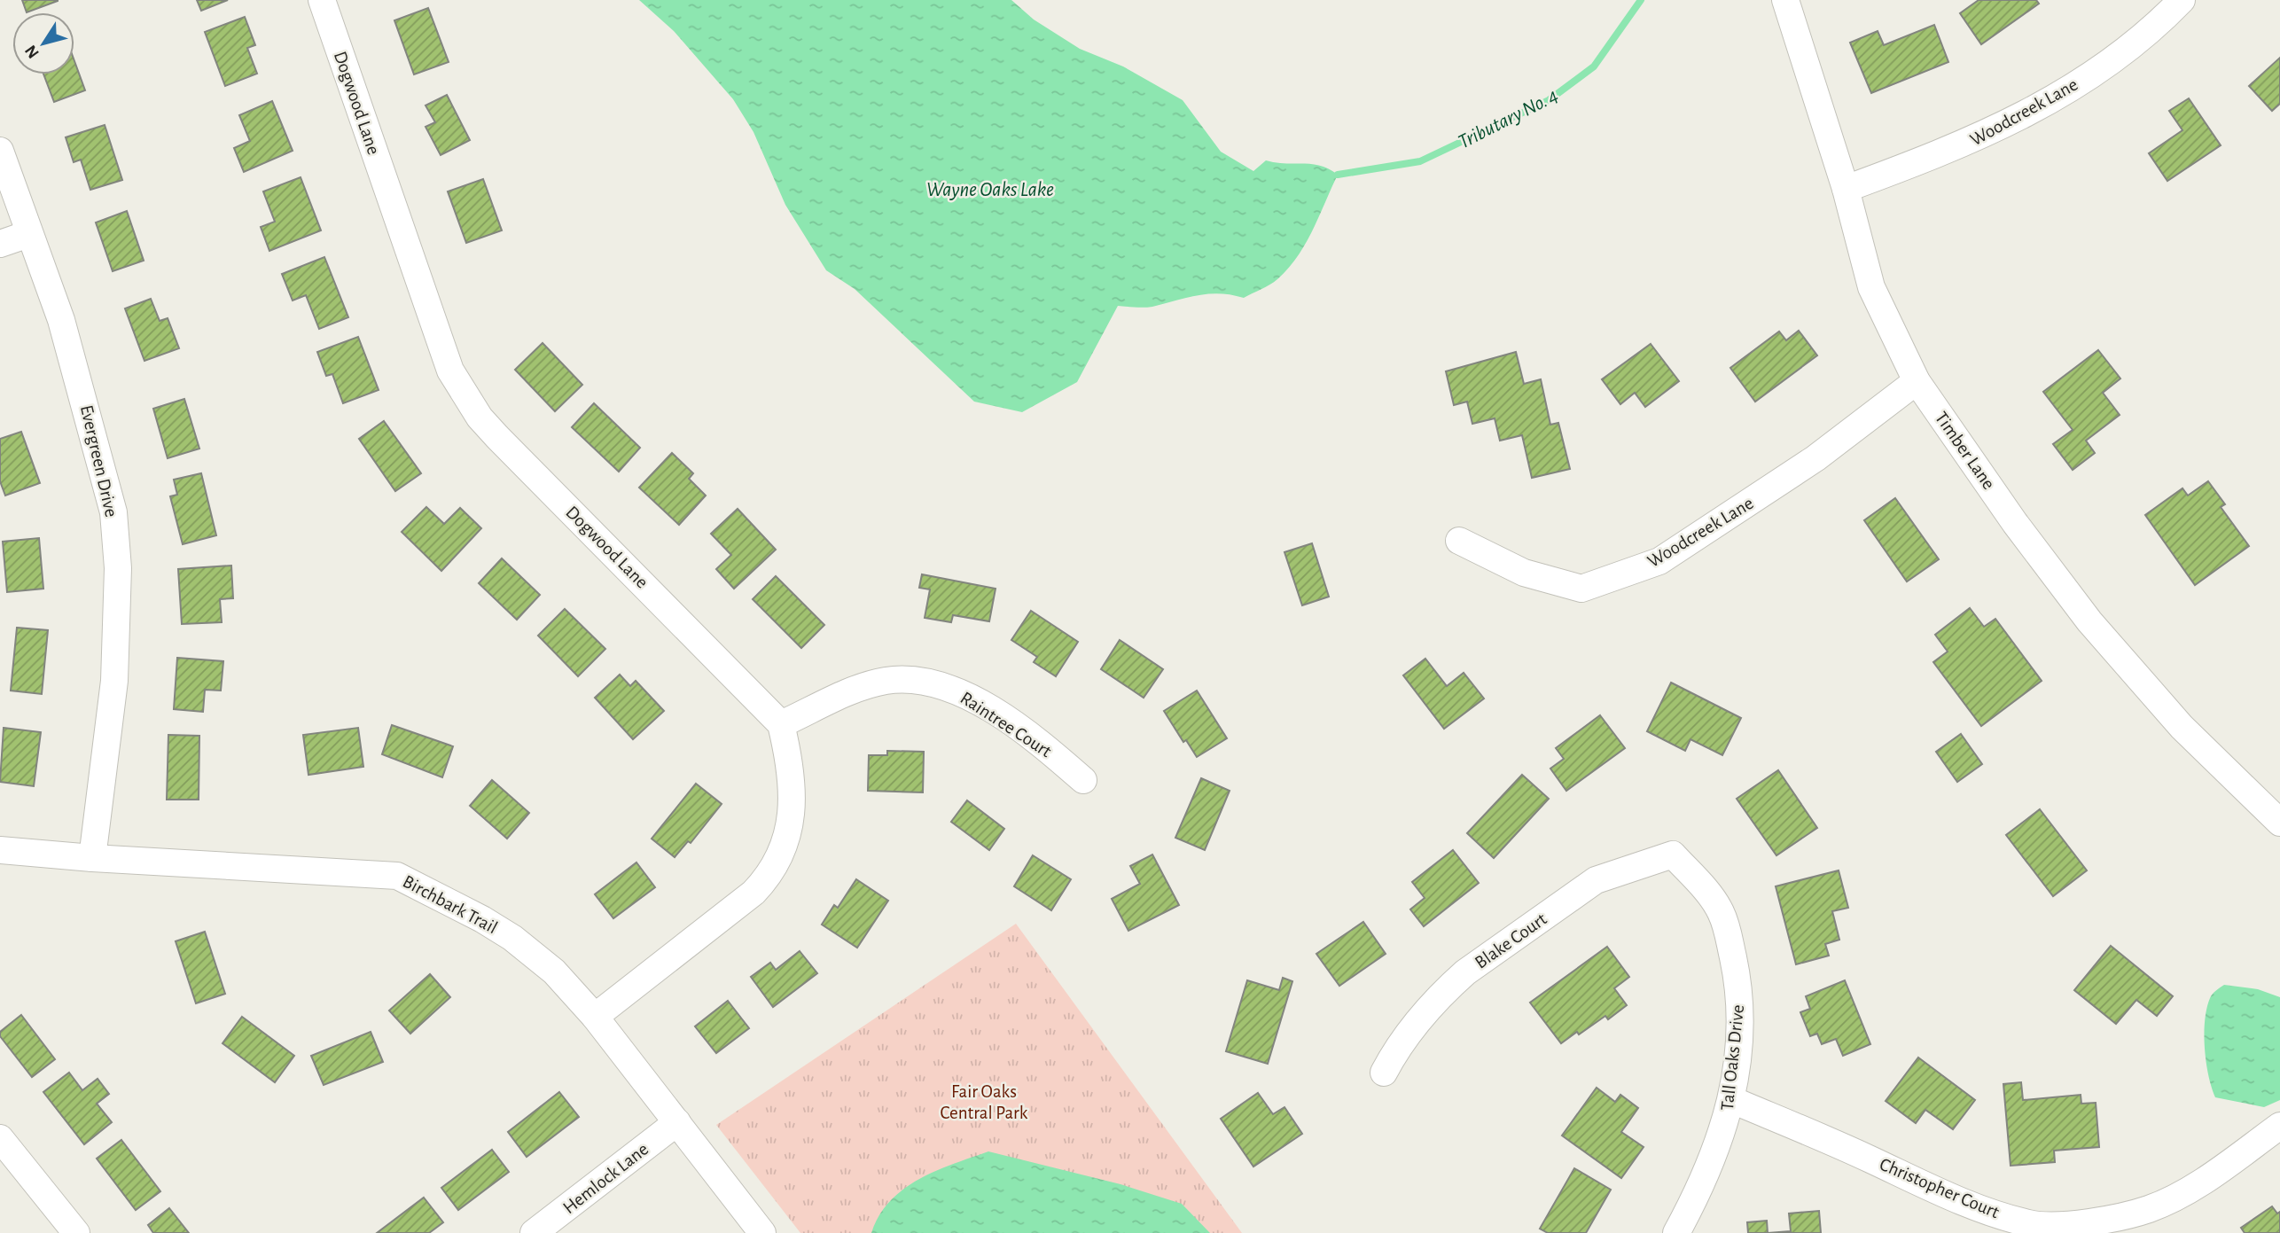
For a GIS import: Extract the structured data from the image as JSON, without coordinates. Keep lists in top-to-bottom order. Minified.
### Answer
{"streets":{"street":["Dogwood Lane","Woodcreek Lane","Timber Lane","Evergreen Drive","Raintree Court","Birchbark Trail","Blake Court","Tall Oaks Drive","Hemlock Lane","Christopher Court"]},"crossings":[["Dogwood Lane","Raintree Court"],["Woodcreek Lane","Timber Lane"],["Evergreen Drive","Birchbark Trail"],["Birchbark Trail","Hemlock Lane"],["Blake Court","Tall Oaks Drive"],["Tall Oaks Drive","Christopher Court"]],"water":["Tributary No. 4","Wayne Oaks Lake"],"parks":["Fair Oaks Central Park"],"north":"bottom left"}
